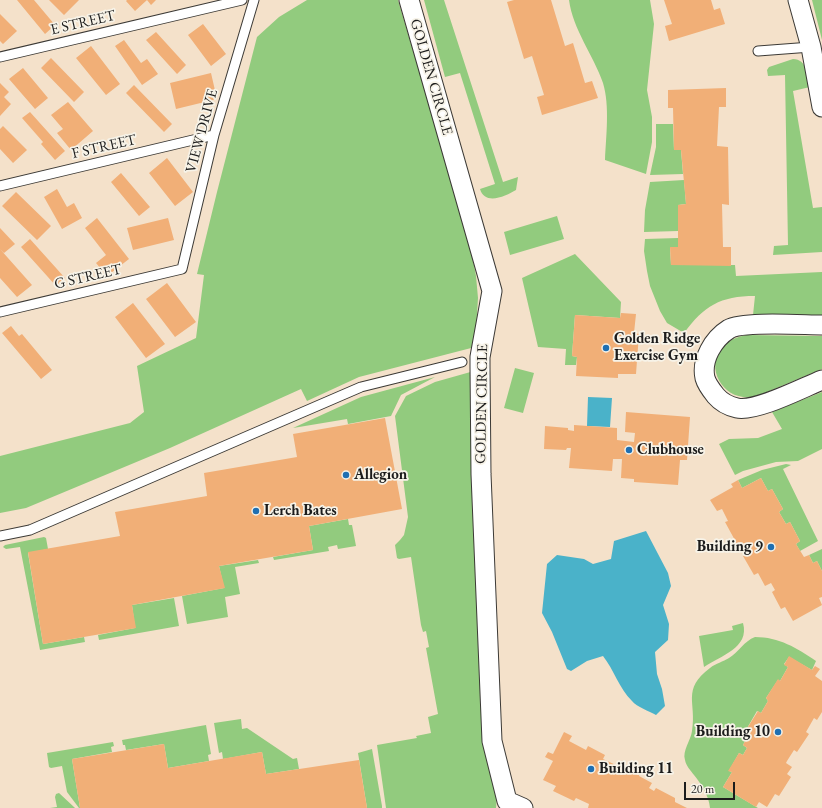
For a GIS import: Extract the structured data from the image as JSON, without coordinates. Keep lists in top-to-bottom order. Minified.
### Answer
{"streets":{"street":["GOLDEN CIRCLE"],"lane":["E STREET","VIEW DRIVE","F STREET","G STREET"]},"crossings":[["VIEW DRIVE","F STREET"],["VIEW DRIVE","G STREET"]],"places":["Golden Ridge Exercise Gym","Clubhouse","Allegion","Lerch Bates","Building 9","Building 10","Building 11"],"scale_bar":"20 m"}
